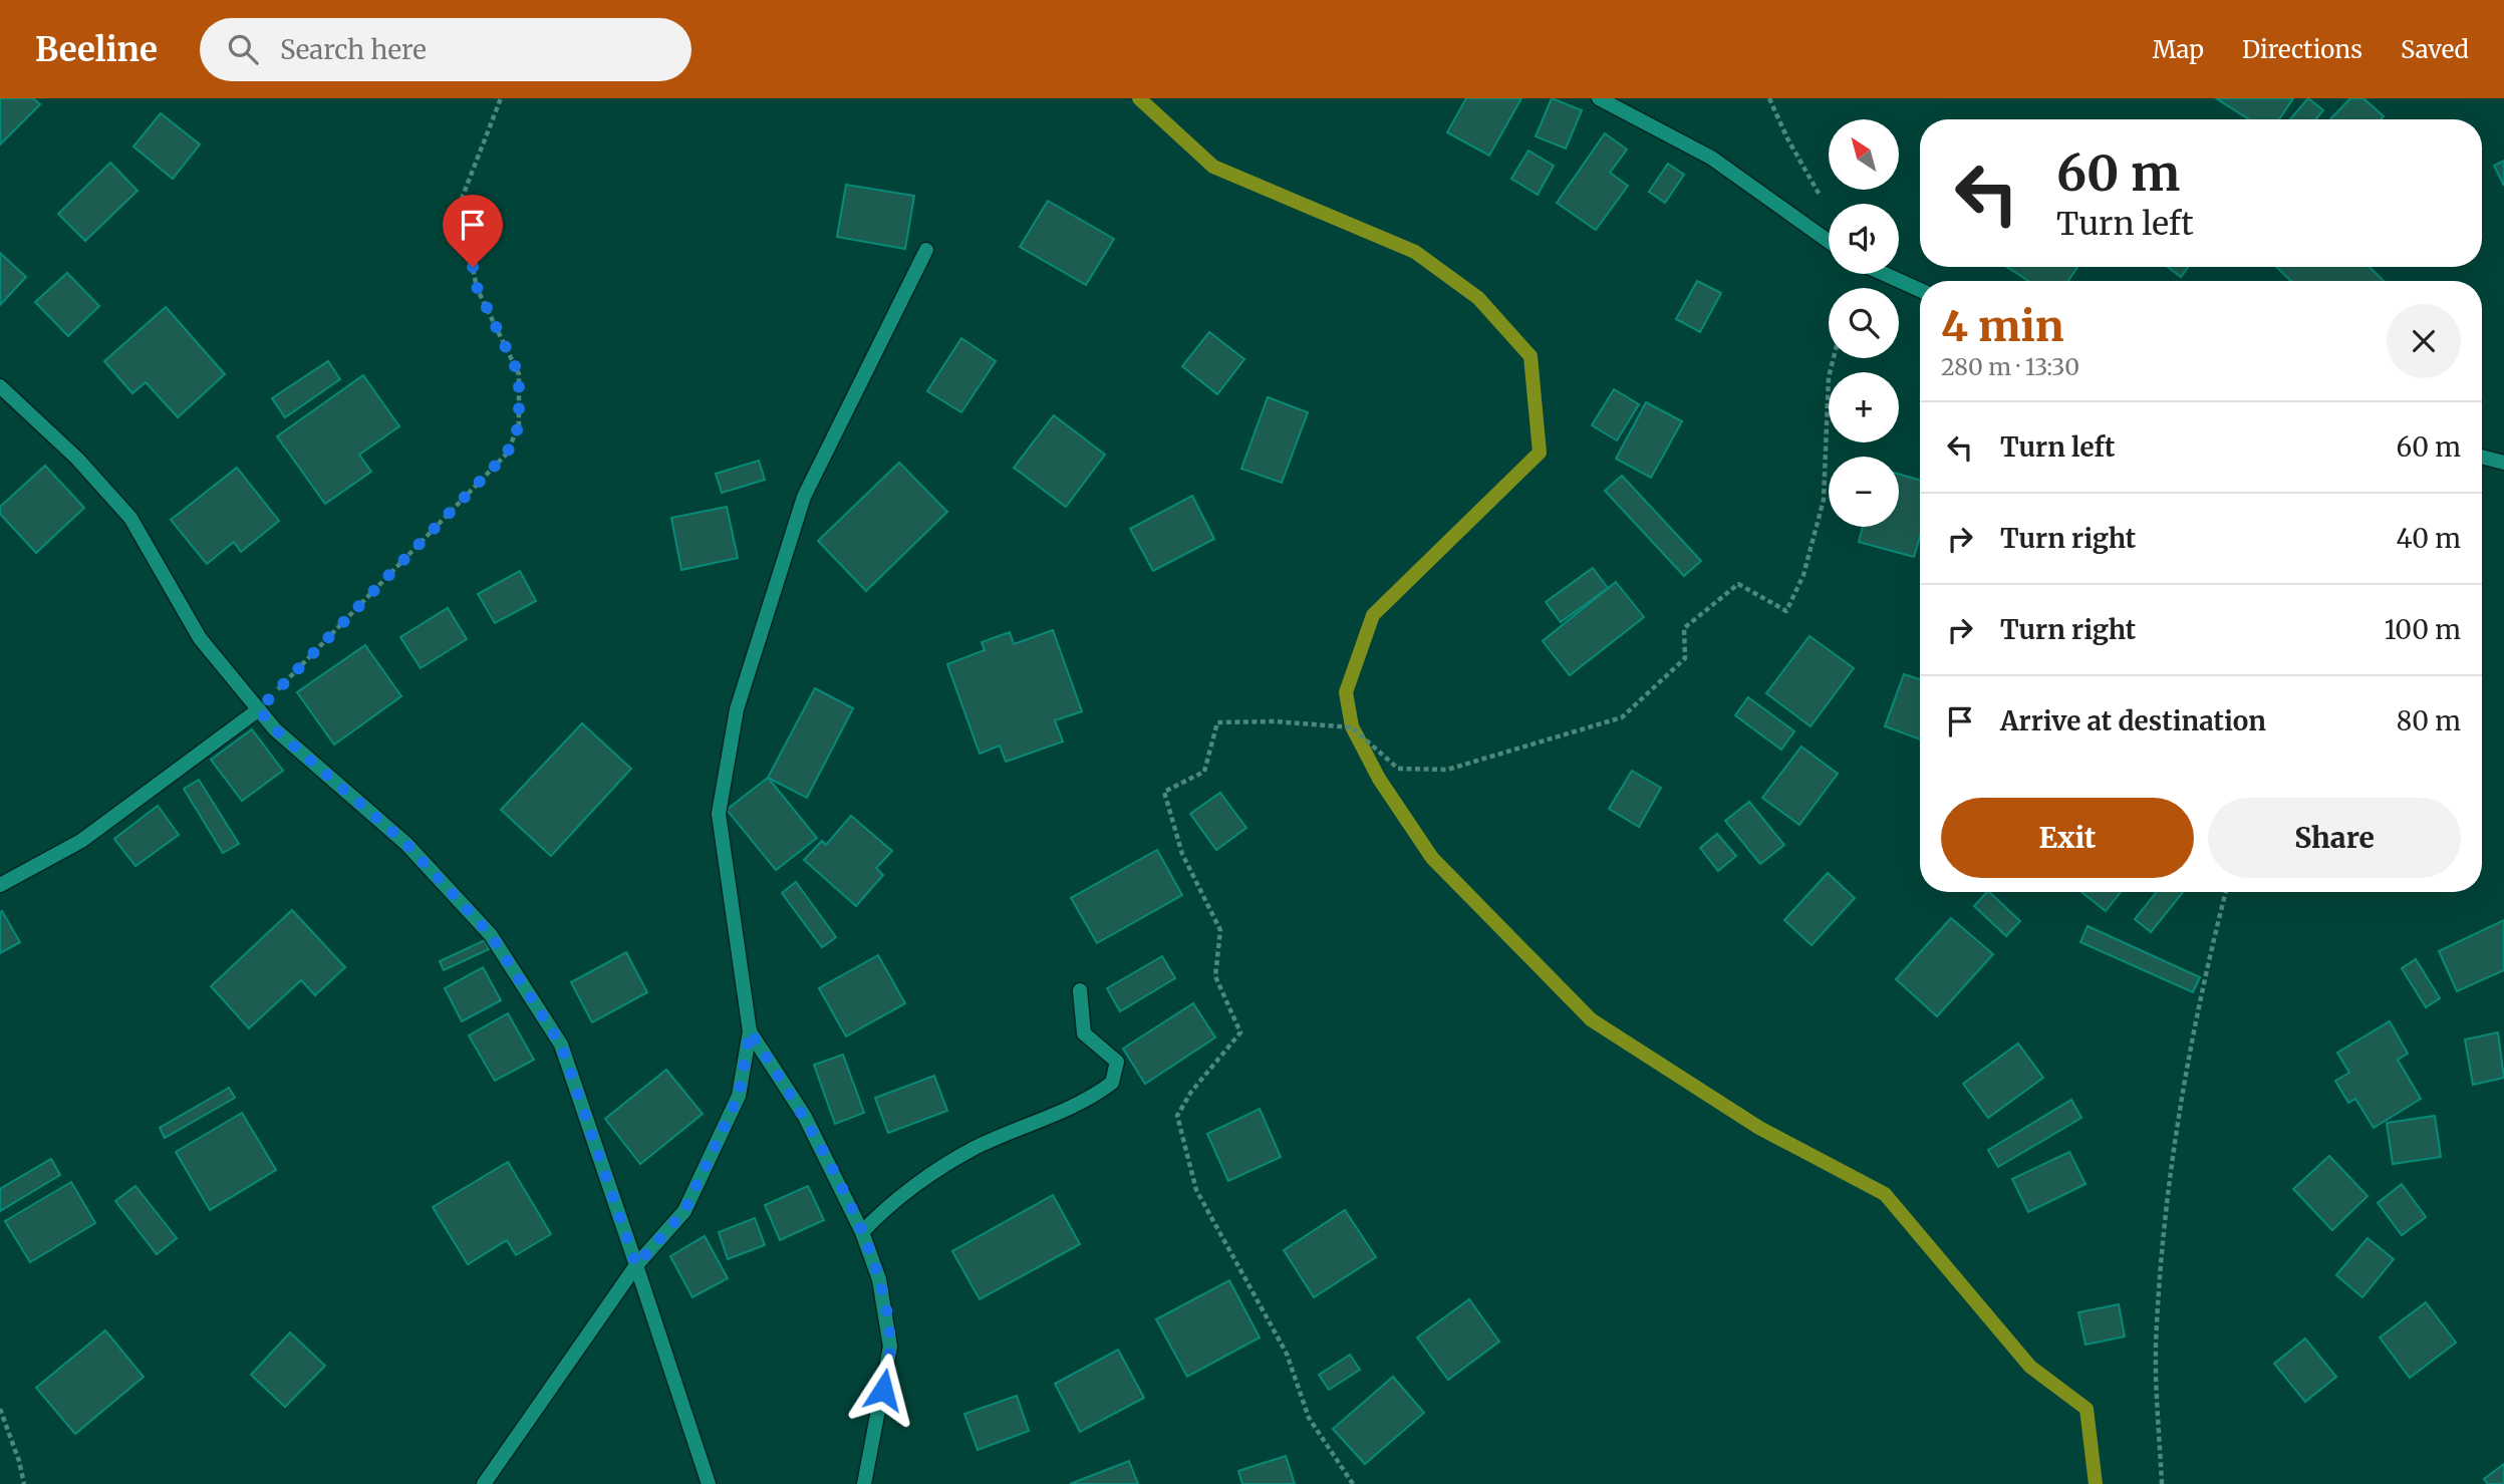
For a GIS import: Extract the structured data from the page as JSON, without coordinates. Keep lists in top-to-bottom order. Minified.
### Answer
{"north":"top left","page":{"header":"Beeline","search":"Search here","nav":["Map","Directions","Saved"],"map_buttons":["+","−"],"turn":["60 m","Turn left"],"heading":["4 min","280 m · 13:30"],"list":[{"name":"Turn left","value":"60 m"},{"name":"Turn right","value":"40 m"},{"name":"Turn right","value":"100 m"},{"name":"Arrive at destination","value":"80 m"}],"buttons":["Exit","Share"]}}
